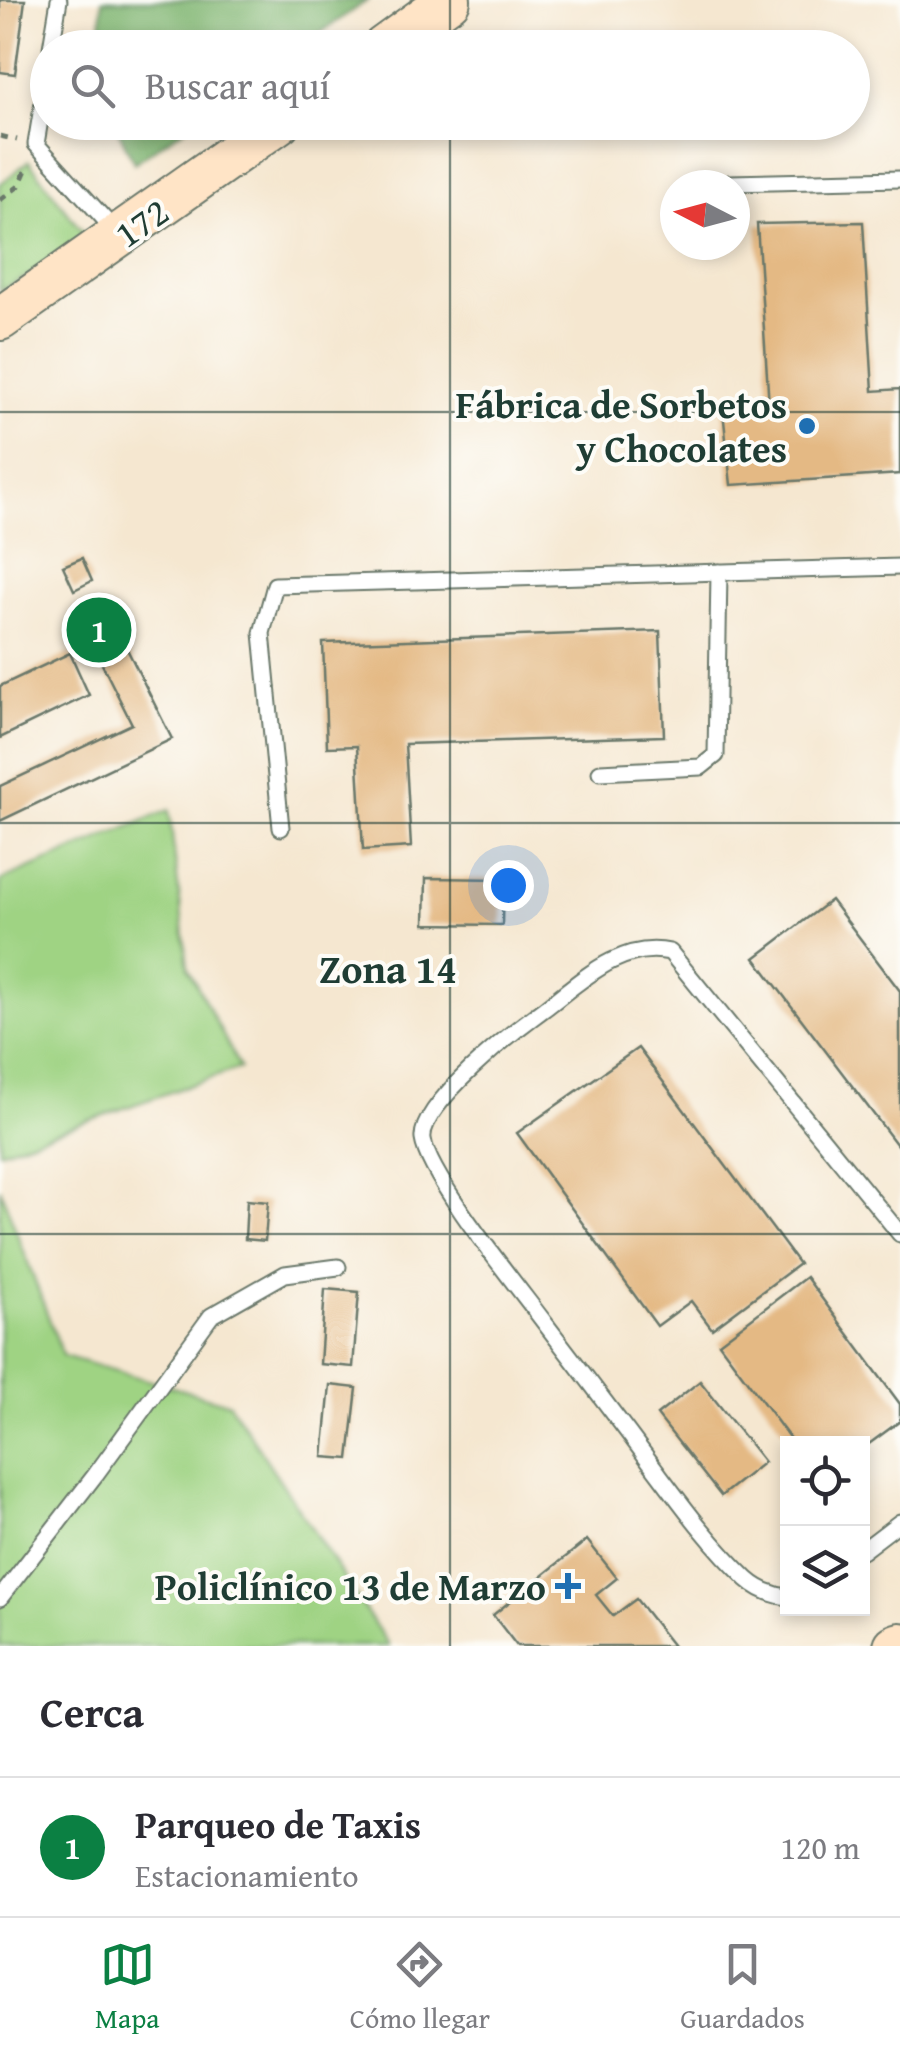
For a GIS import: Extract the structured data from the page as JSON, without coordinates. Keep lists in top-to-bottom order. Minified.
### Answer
{"streets":{"street":["172"]},"districts":["Zona 14"],"places":{"other":["Fábrica de Sorbetos y Chocolates"],"health":["Policlínico 13 de Marzo"]},"north":"left","page":{"search":"Buscar aquí","pins":"1","heading":"Cerca","list":[{"mark":"1","name":"Parqueo de Taxis","note":"Estacionamiento","value":"120 m"}],"nav":["Mapa","Cómo llegar","Guardados"]}}
